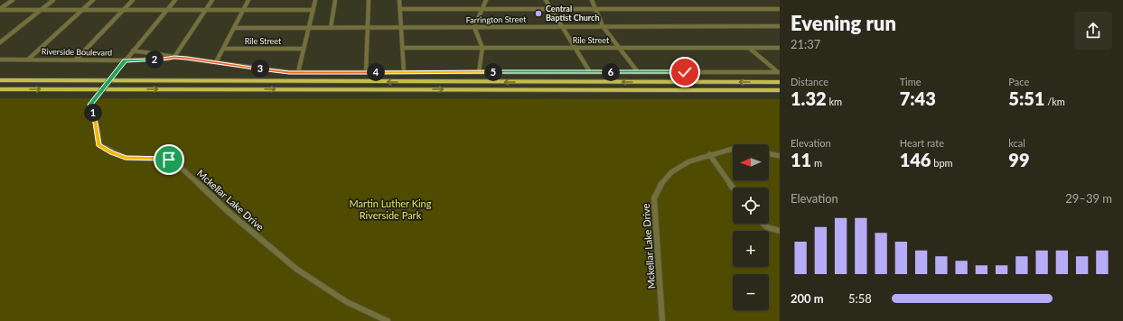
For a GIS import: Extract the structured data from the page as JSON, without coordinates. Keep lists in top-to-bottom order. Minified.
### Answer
{"streets":{"street":["Farrington Street","Rile Street","Riverside Boulevard","Mckellar Lake Drive"]},"crossings":[["Riverside Boulevard","Mckellar Lake Drive"]],"parks":["Martin Luther King Riverside Park"],"places":["Central Baptist Church"],"north":"left","page":{"heading":["Evening run","21:37"],"pins":["2","3","4","5","6","1"],"stats":[["Distance","1.32 km"],["Time","7:43"],["Pace","5:51 /km"],["Elevation","11 m"],["Heart rate","146 bpm"],["kcal","99"]],"map_buttons":["+","−"],"chart":["Elevation","29–39 m"],"list":[{"name":"200 m","note":"5:58"}]}}
